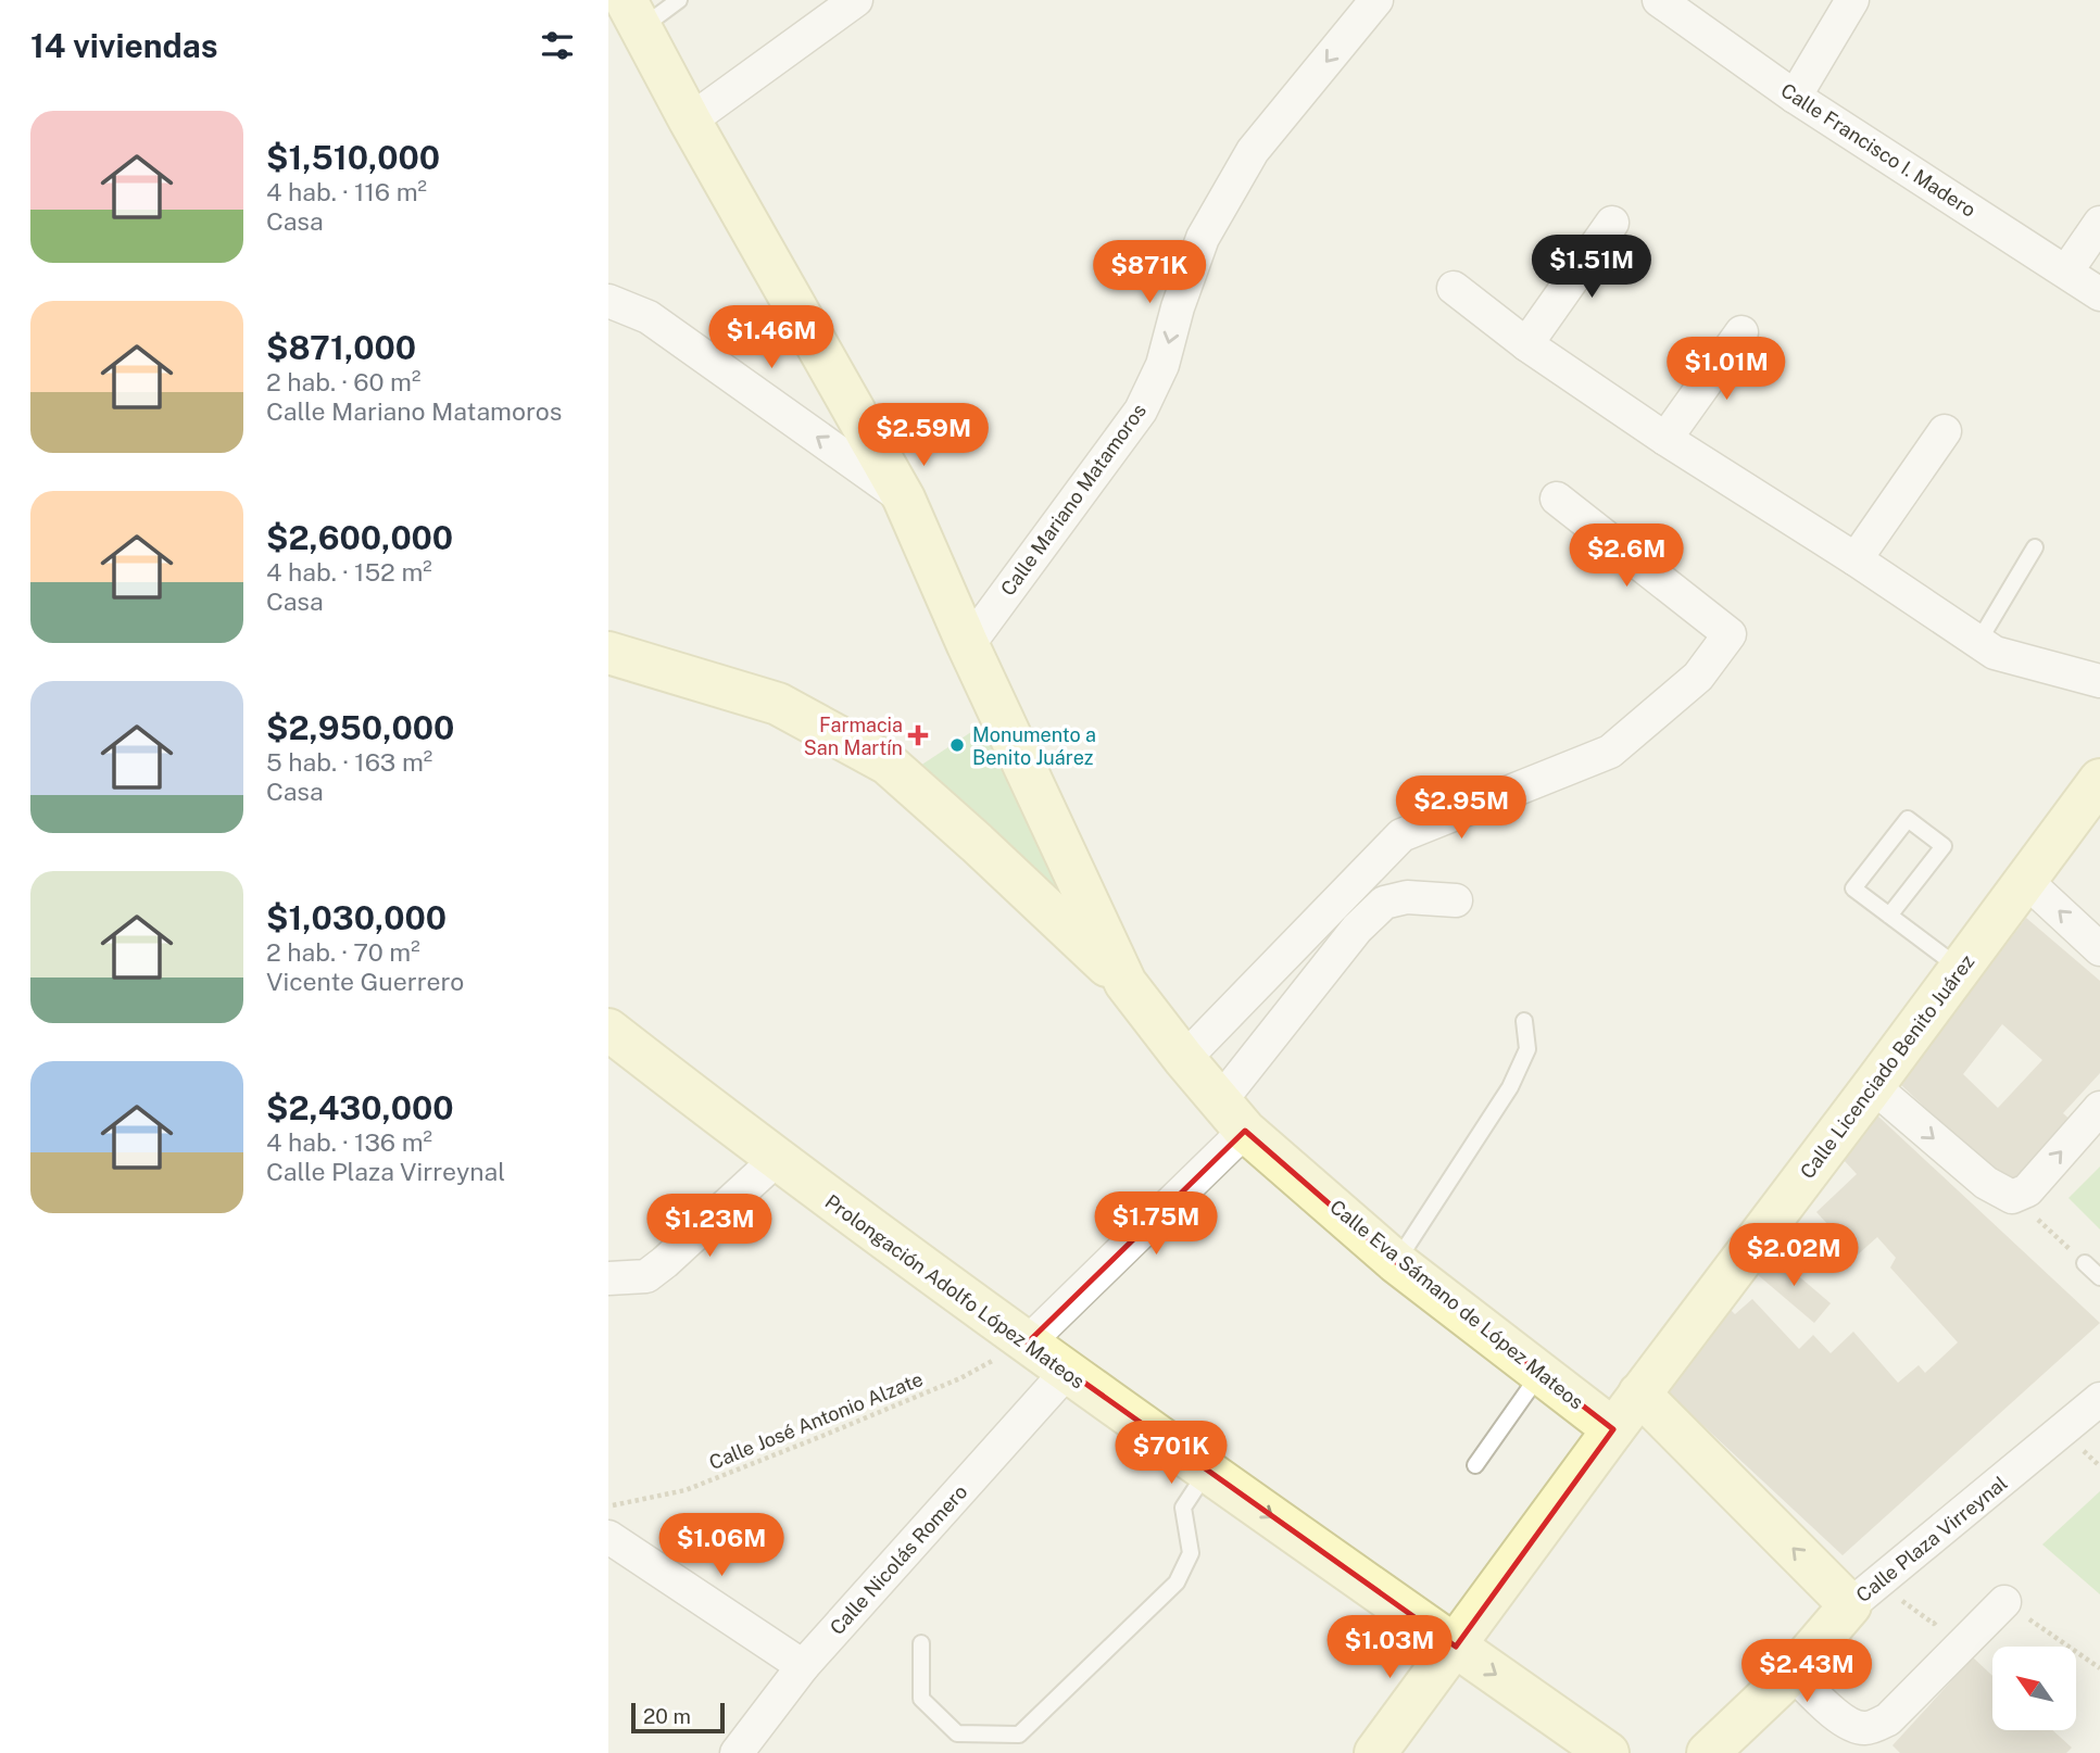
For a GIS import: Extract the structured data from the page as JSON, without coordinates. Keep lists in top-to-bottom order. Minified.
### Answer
{"streets":{"street":["Calle Francisco I. Madero","Calle Mariano Matamoros","Calle Licenciado Benito Juárez","Prolongación Adolfo López Mateos","Calle Eva Sámano de López Mateos","Calle Plaza Virreynal","Calle Nicolás Romero"],"path":["Calle José Antonio Alzate"]},"crossings":[["Calle Mariano Matamoros","Calle Eva Sámano de López Mateos"],["Calle Licenciado Benito Juárez","Prolongación Adolfo López Mateos"],["Calle Licenciado Benito Juárez","Calle Eva Sámano de López Mateos"],["Prolongación Adolfo López Mateos","Calle José Antonio Alzate"],["Prolongación Adolfo López Mateos","Calle Nicolás Romero"]],"one_way":["Calle Mariano Matamoros"],"places":{"health":["Farmacia San Martín"],"other":["Monumento a Benito Juárez"]},"scale_bar":"20 m","north":"top left","page":{"heading":"14 viviendas","list":[{"name":"$1,510,000","note":"4 hab. · 116 m² · Casa"},{"name":"$871,000","note":"2 hab. · 60 m² · Calle Mariano Matamoros"},{"name":"$2,600,000","note":"4 hab. · 152 m² · Casa"},{"name":"$2,950,000","note":"5 hab. · 163 m² · Casa"},{"name":"$1,030,000","note":"2 hab. · 70 m² · Vicente Guerrero"},{"name":"$2,430,000","note":"4 hab. · 136 m² · Calle Plaza Virreynal"}],"price":["$1.51M","$871K","$1.46M","$1.01M","$2.59M","$2.6M","$2.95M","$1.75M","$1.23M","$2.02M","$701K","$1.06M","$1.03M","$2.43M"],"scale":"20 m"}}
